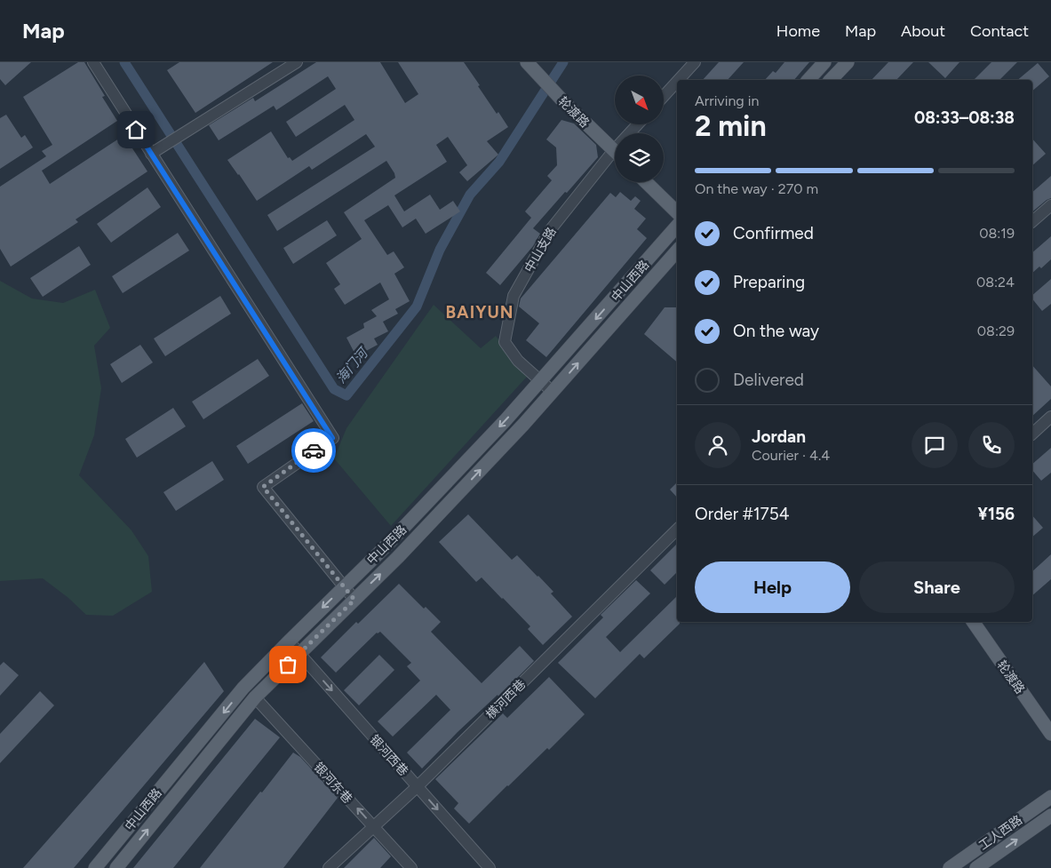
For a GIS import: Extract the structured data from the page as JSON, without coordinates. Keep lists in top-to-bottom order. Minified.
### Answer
{"streets":{"main road":["轮渡路","中山西路","工人西路"],"street":["中山支路","横河西巷","银河西巷","银河东巷"]},"crossings":[["中山支路","中山西路"],["中山西路","银河西巷"],["中山西路","银河东巷"],["横河西巷","银河西巷"],["横河西巷","银河东巷"]],"one_way":["银河西巷","银河东巷"],"districts":["BAIYUN"],"water":["海门河"],"north":"bottom right","page":{"header":"Map","nav":["Home","Map","About","Contact"],"heading":["2 min","Arriving in","08:33–08:38"],"panel":["Jordan","Courier · 4.4","Order #1754","¥156"],"bar":"On the way · 270 m","list":[["Confirmed","08:19"],["Preparing","08:24"],["On the way","08:29"],"Delivered"],"buttons":["Help","Share"]}}
